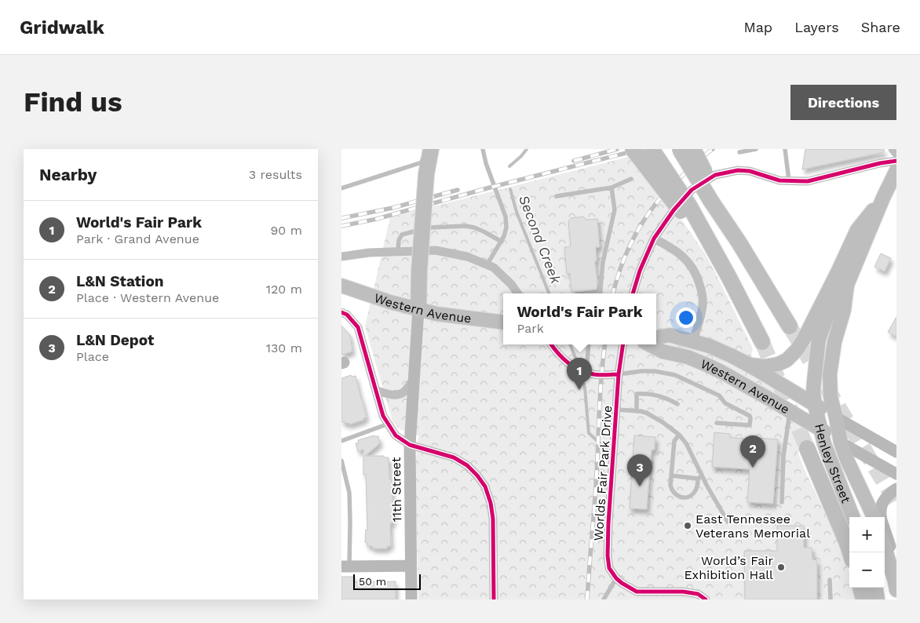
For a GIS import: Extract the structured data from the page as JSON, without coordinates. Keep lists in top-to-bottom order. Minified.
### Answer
{"streets":{"main road":["Western Avenue","Henley Street"],"street":["Worlds Fair Park Drive","11th Street"]},"crossings":[["Western Avenue","Henley Street"],["Western Avenue","11th Street"]],"water":["Second Creek"],"places":["East Tennessee Veterans Memorial","World’s Fair Exhibition Hall"],"scale_bar":"50 m","page":{"header":"Gridwalk","nav":["Map","Layers","Share"],"buttons":"Directions","title":"Find us","heading":["Nearby","3 results"],"list":[{"mark":"1","name":"World's Fair Park","note":"Park · Grand Avenue","value":"90 m"},{"mark":"2","name":"L&N Station","note":"Place · Western Avenue","value":"120 m"},{"mark":"3","name":"L&N Depot","note":"Place","value":"130 m"}],"popup":["World's Fair Park","Park"],"pins":["1","2","3"],"map_buttons":["+","−"],"scale":"50 m"}}
